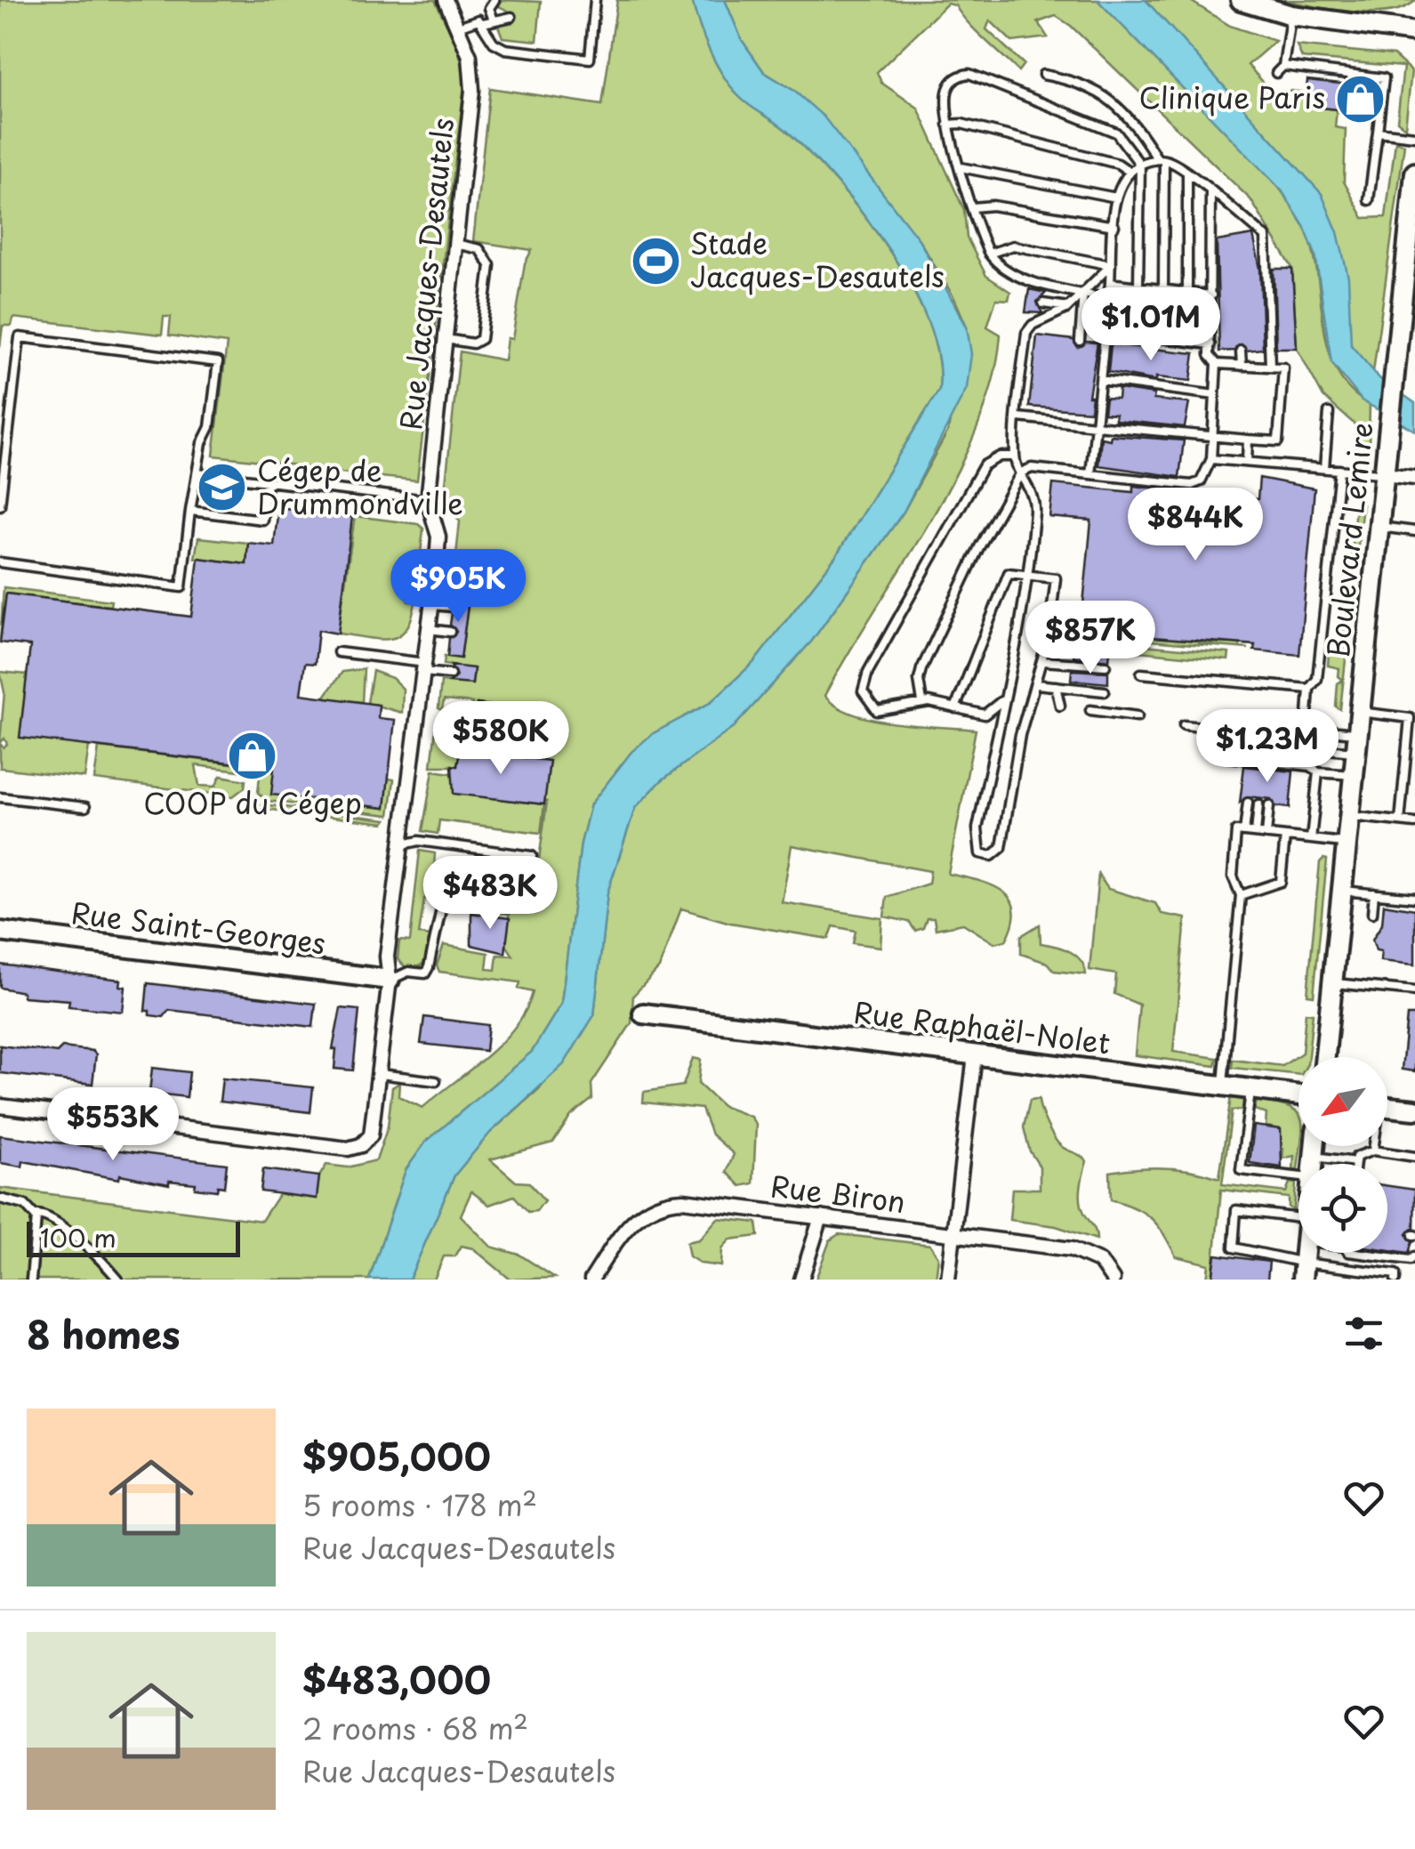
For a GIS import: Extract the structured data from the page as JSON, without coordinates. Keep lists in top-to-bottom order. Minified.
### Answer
{"streets":{"street":["Rue Jacques-Desautels","Boulevard Lemire","Rue Saint-Georges","Rue Raphaël-Nolet","Rue Biron"]},"crossings":[["Rue Jacques-Desautels","Rue Saint-Georges"]],"places":{"shop":["Clinique Paris","COOP du Cégep"],"sports":["Stade Jacques-Desautels"],"school or university":["Cégep de Drummondville"]},"scale_bar":"100 m","north":"bottom left","page":{"price":["$1.01M","$844K","$905K","$857K","$580K","$1.23M","$483K","$553K"],"scale":"100 m","heading":"8 homes","list":[{"name":"$905,000","note":"5 rooms · 178 m² · Rue Jacques-Desautels"},{"name":"$483,000","note":"2 rooms · 68 m² · Rue Jacques-Desautels"}]}}
